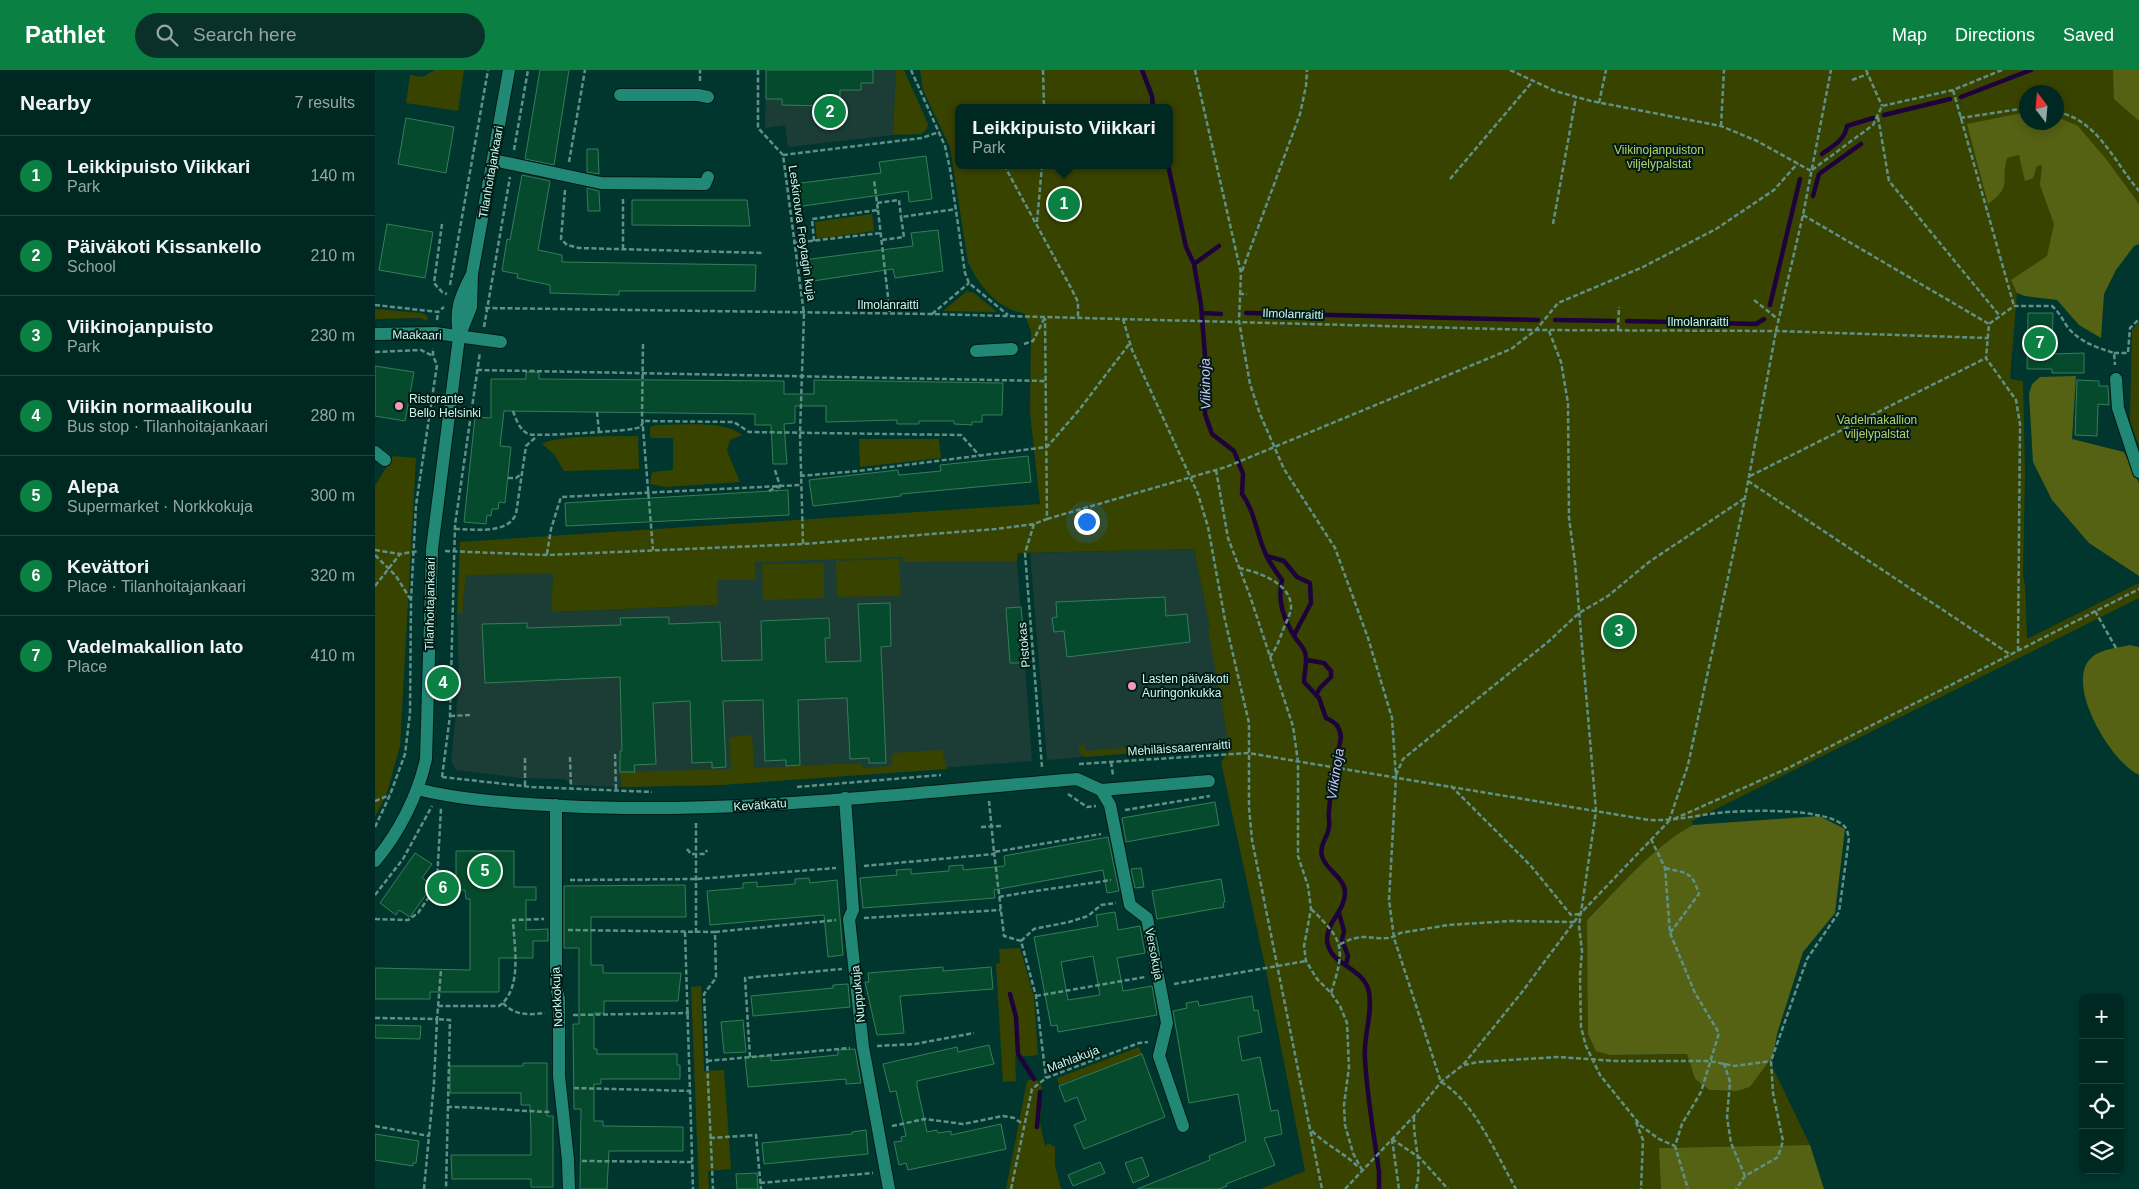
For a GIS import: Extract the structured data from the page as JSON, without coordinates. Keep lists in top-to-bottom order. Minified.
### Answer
{"streets":{"street":["Tilanhoitajankaari","Maakaari","Kevätkatu","Versokuja","Nuppukuja","Norkkokuja"],"path":["Leskirouva Freytagin kuja","Ilmolanraitti","Pistokas","Mehiläissaarenraitti","Mahlakuja"]},"crossings":[["Tilanhoitajankaari","Maakaari"],["Tilanhoitajankaari","Kevätkatu"],["Leskirouva Freytagin kuja","Ilmolanraitti"],["Kevätkatu","Nuppukuja"],["Kevätkatu","Norkkokuja"],["Versokuja","Mahlakuja"]],"water":["Viikinoja"],"parks":["Viikinojanpuiston viljelypalstat","Vadelmakallion viljelypalstat"],"places":["Ristorante Bello Helsinki","Lasten päiväkoti Auringonkukka"],"north":"top","page":{"header":"Pathlet","search":"Search here","nav":["Map","Directions","Saved"],"heading":["Nearby","7 results"],"pins":["2","1","7","3","4","5","6"],"popup":["Leikkipuisto Viikkari","Park"],"list":[{"mark":"1","name":"Leikkipuisto Viikkari","note":"Park","value":"140 m"},{"mark":"2","name":"Päiväkoti Kissankello","note":"School","value":"210 m"},{"mark":"3","name":"Viikinojanpuisto","note":"Park","value":"230 m"},{"mark":"4","name":"Viikin normaalikoulu","note":"Bus stop · Tilanhoitajankaari","value":"280 m"},{"mark":"5","name":"Alepa","note":"Supermarket · Norkkokuja","value":"300 m"},{"mark":"6","name":"Kevättori","note":"Place · Tilanhoitajankaari","value":"320 m"},{"mark":"7","name":"Vadelmakallion lato","note":"Place","value":"410 m"}],"map_buttons":["+","−"]}}
